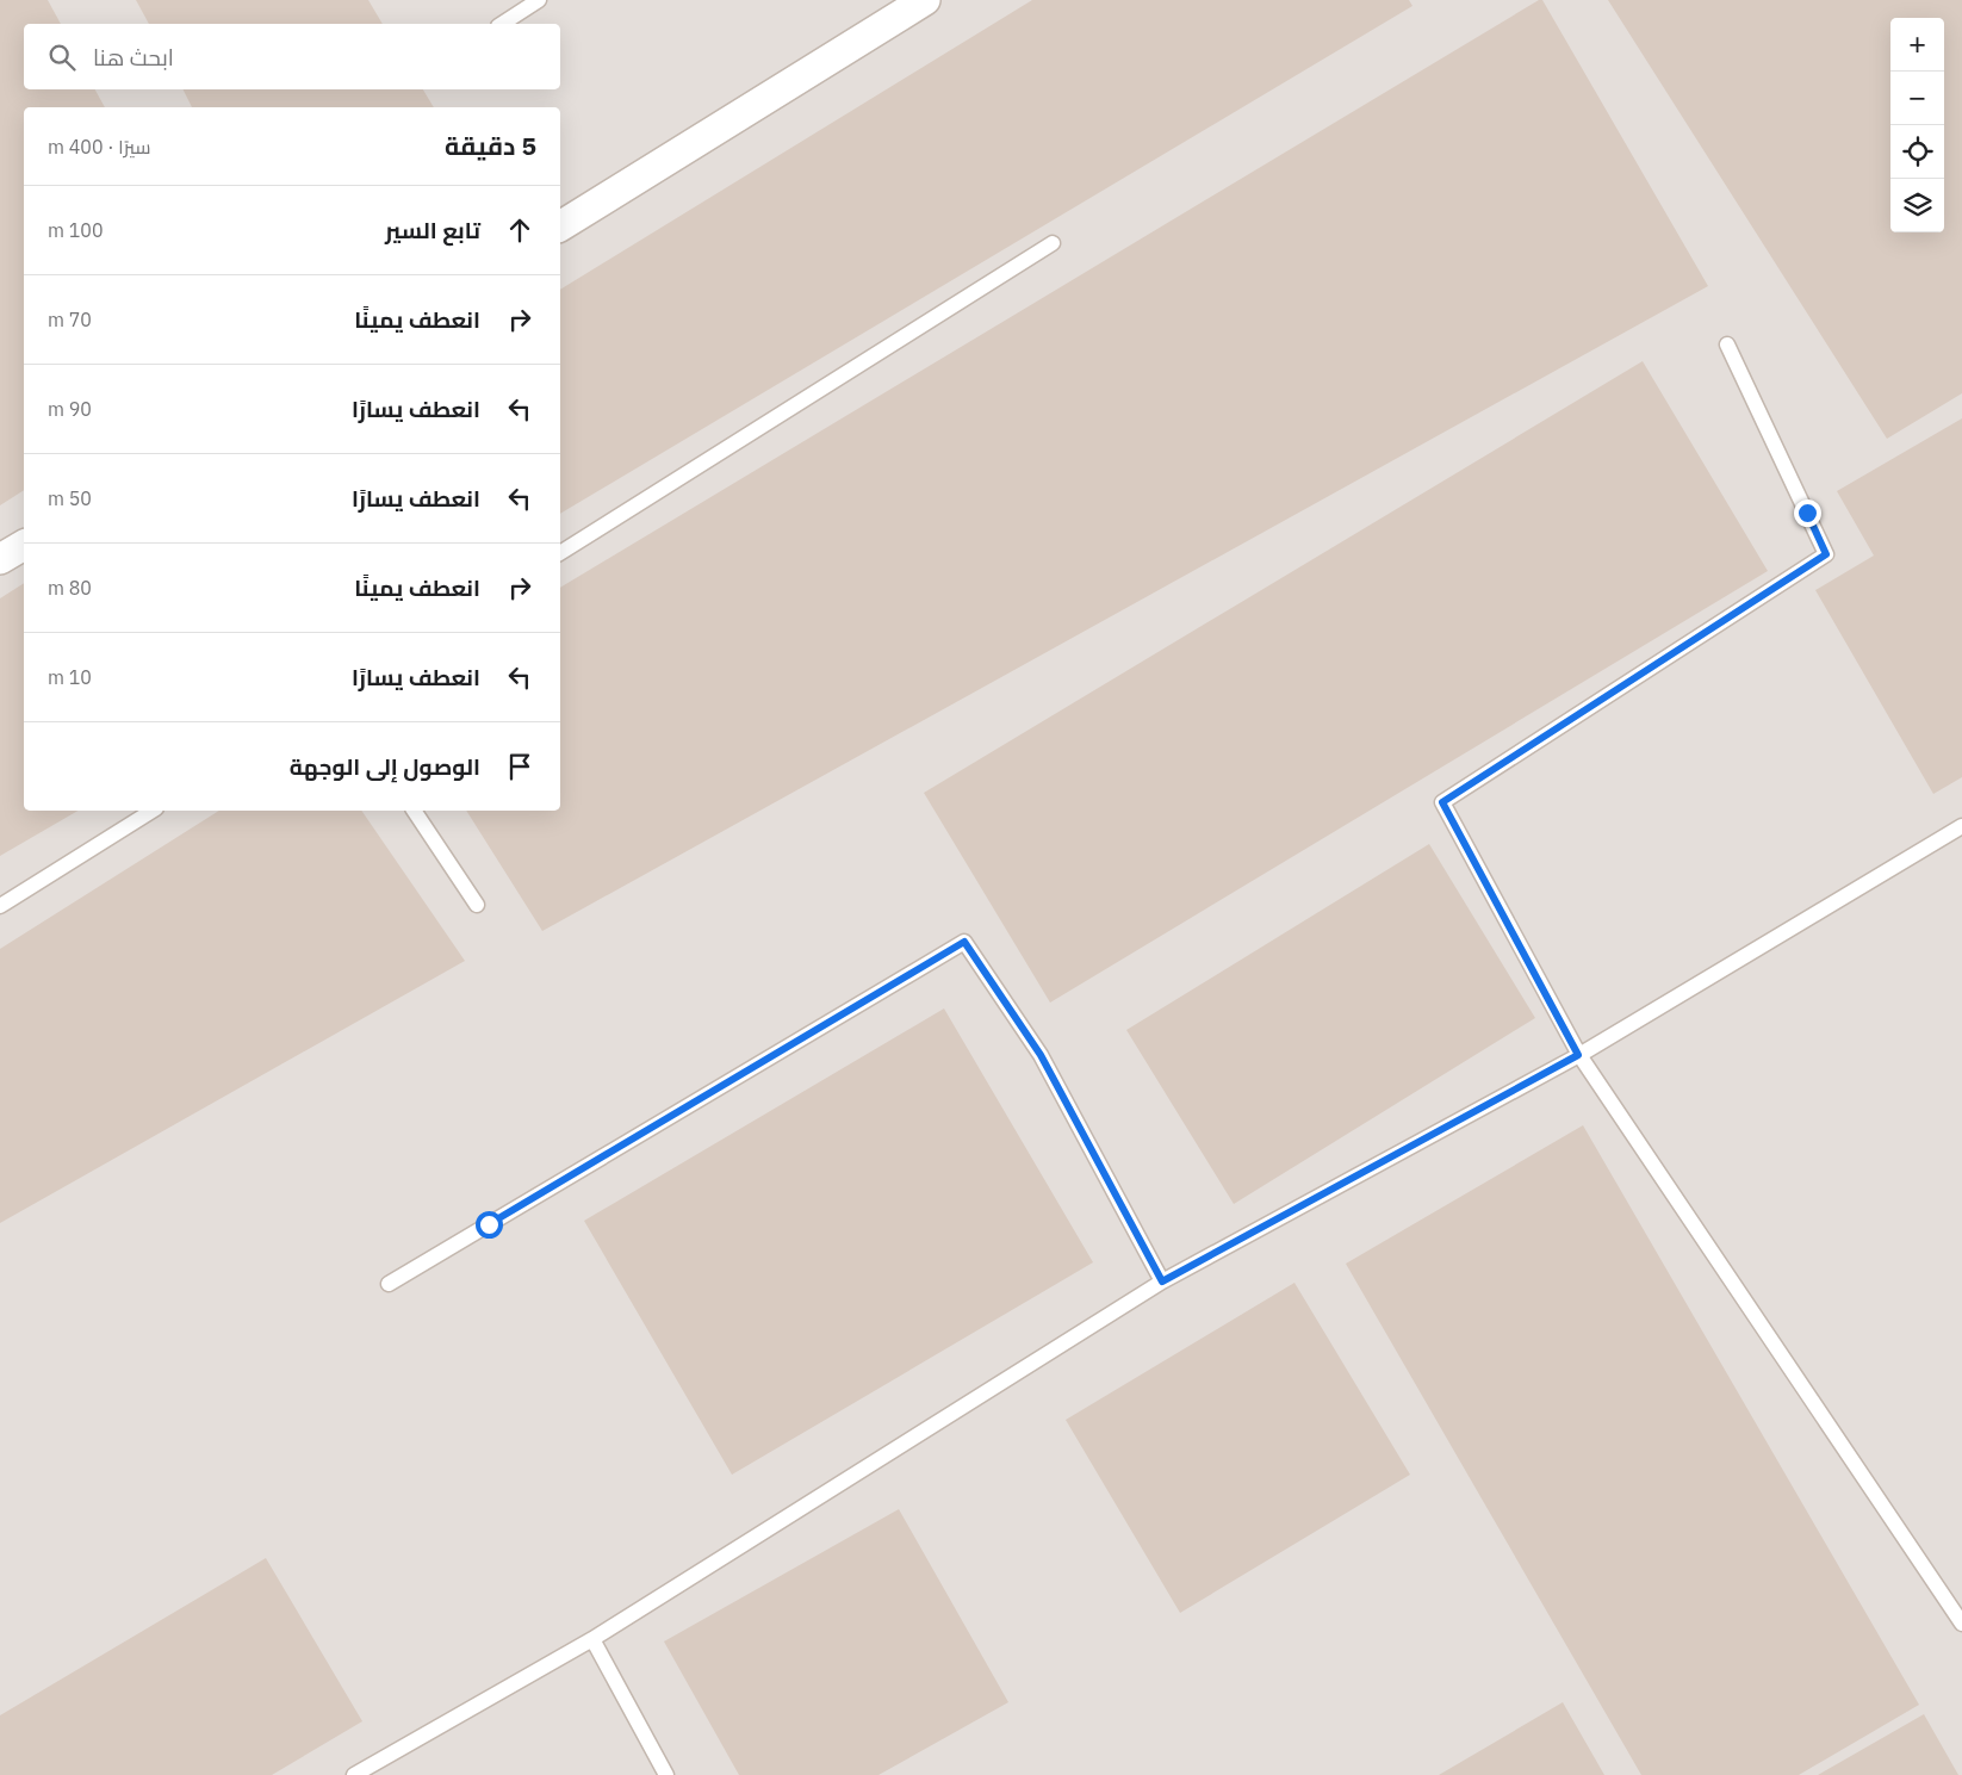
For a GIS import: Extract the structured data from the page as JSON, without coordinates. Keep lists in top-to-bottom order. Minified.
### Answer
{"page":{"map_buttons":["+","−"],"search":"ابحث هنا","heading":["5 دقيقة","سيرًا · 400 m"],"list":[["تابع السير","100 m"],["انعطف يمينًا","70 m"],["انعطف يسارًا","90 m"],["انعطف يسارًا","50 m"],["انعطف يمينًا","80 m"],["انعطف يسارًا","10 m"],"الوصول إلى الوجهة"]}}
